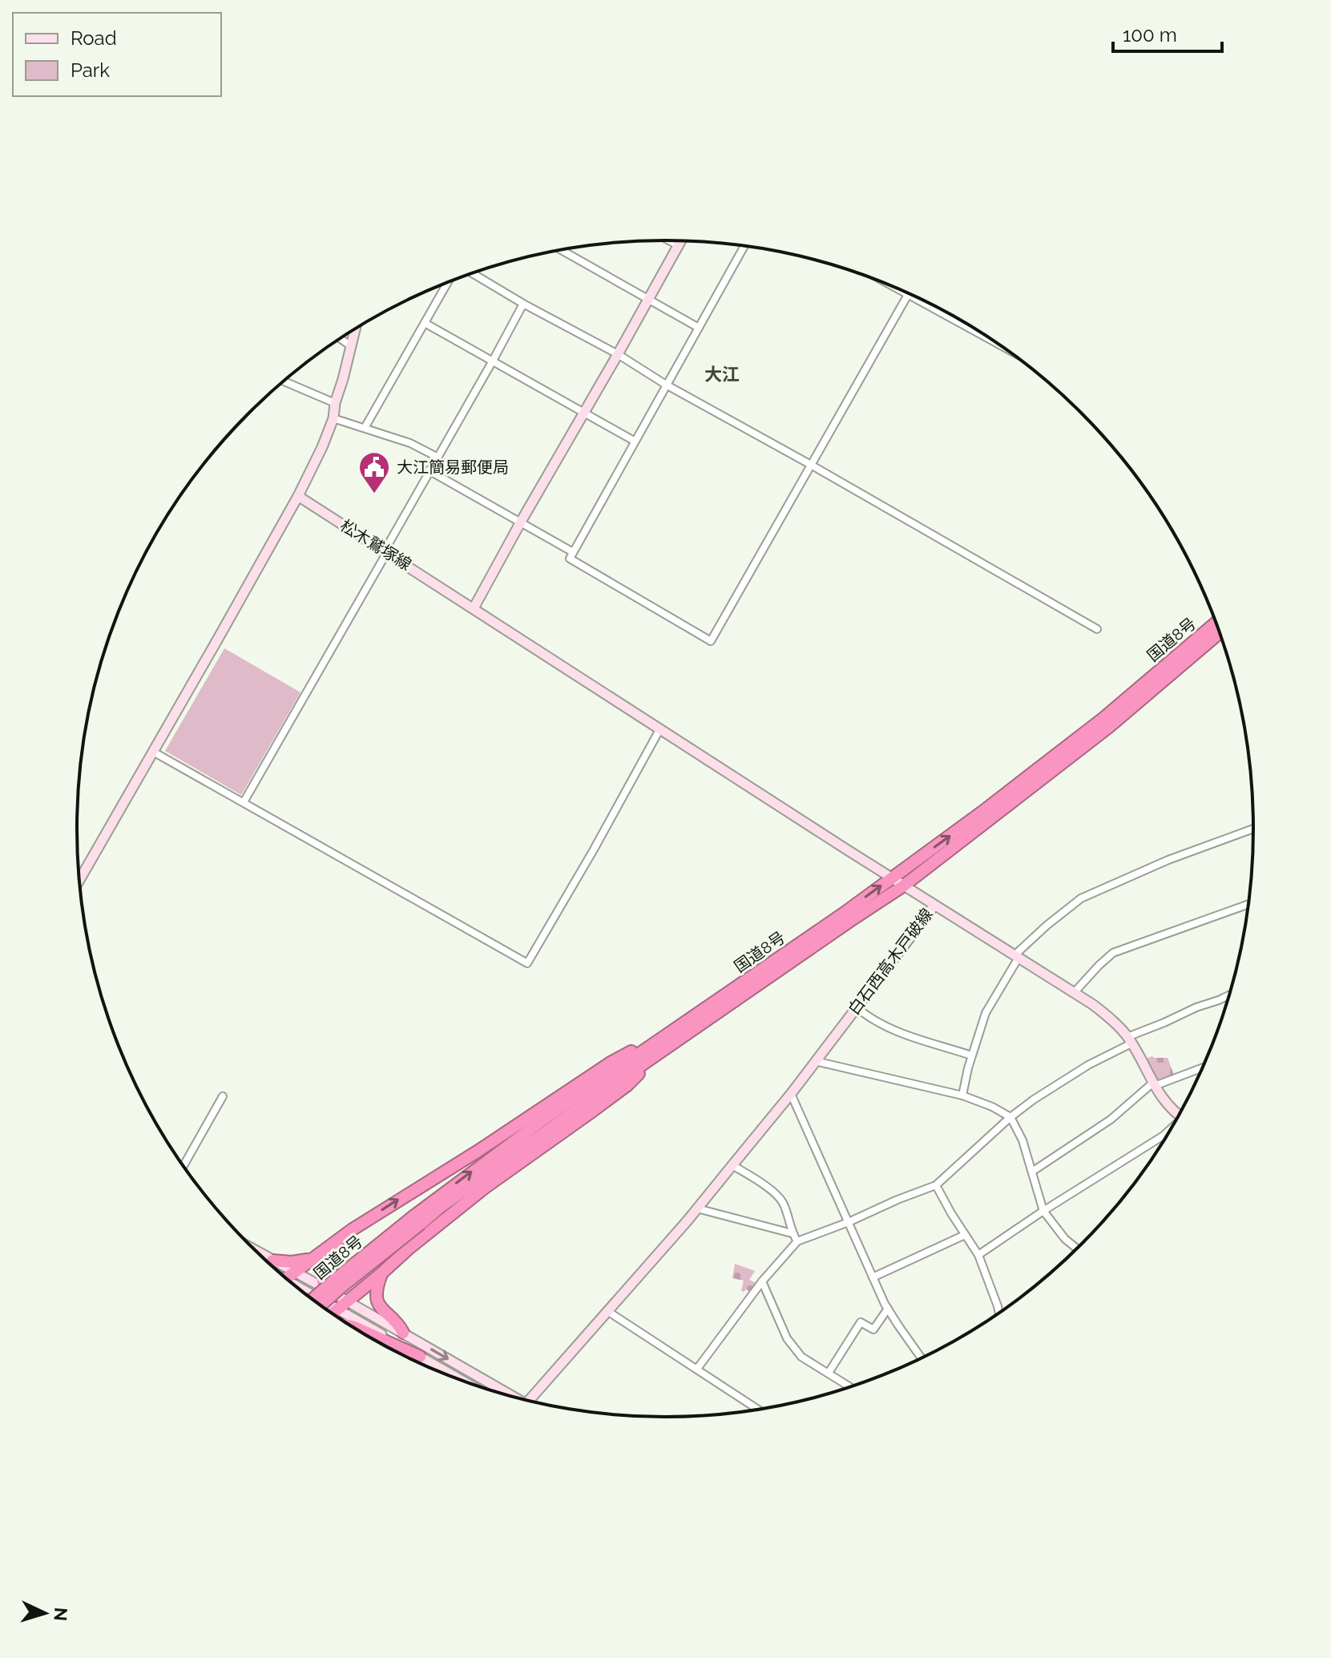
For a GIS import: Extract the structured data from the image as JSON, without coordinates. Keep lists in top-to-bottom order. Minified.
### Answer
{"streets":{"highway":["国道8号"],"main road":["松木鷲塚線","白石西高木戸破線"]},"crossings":[["松木鷲塚線","白石西高木戸破線"],["国道8号","白石西高木戸破線"]],"districts":["大江"],"places":{"public building":["大江簡易郵便局"]},"legend":["Road","Park"],"scale_bar":"100 m","north":"right"}
